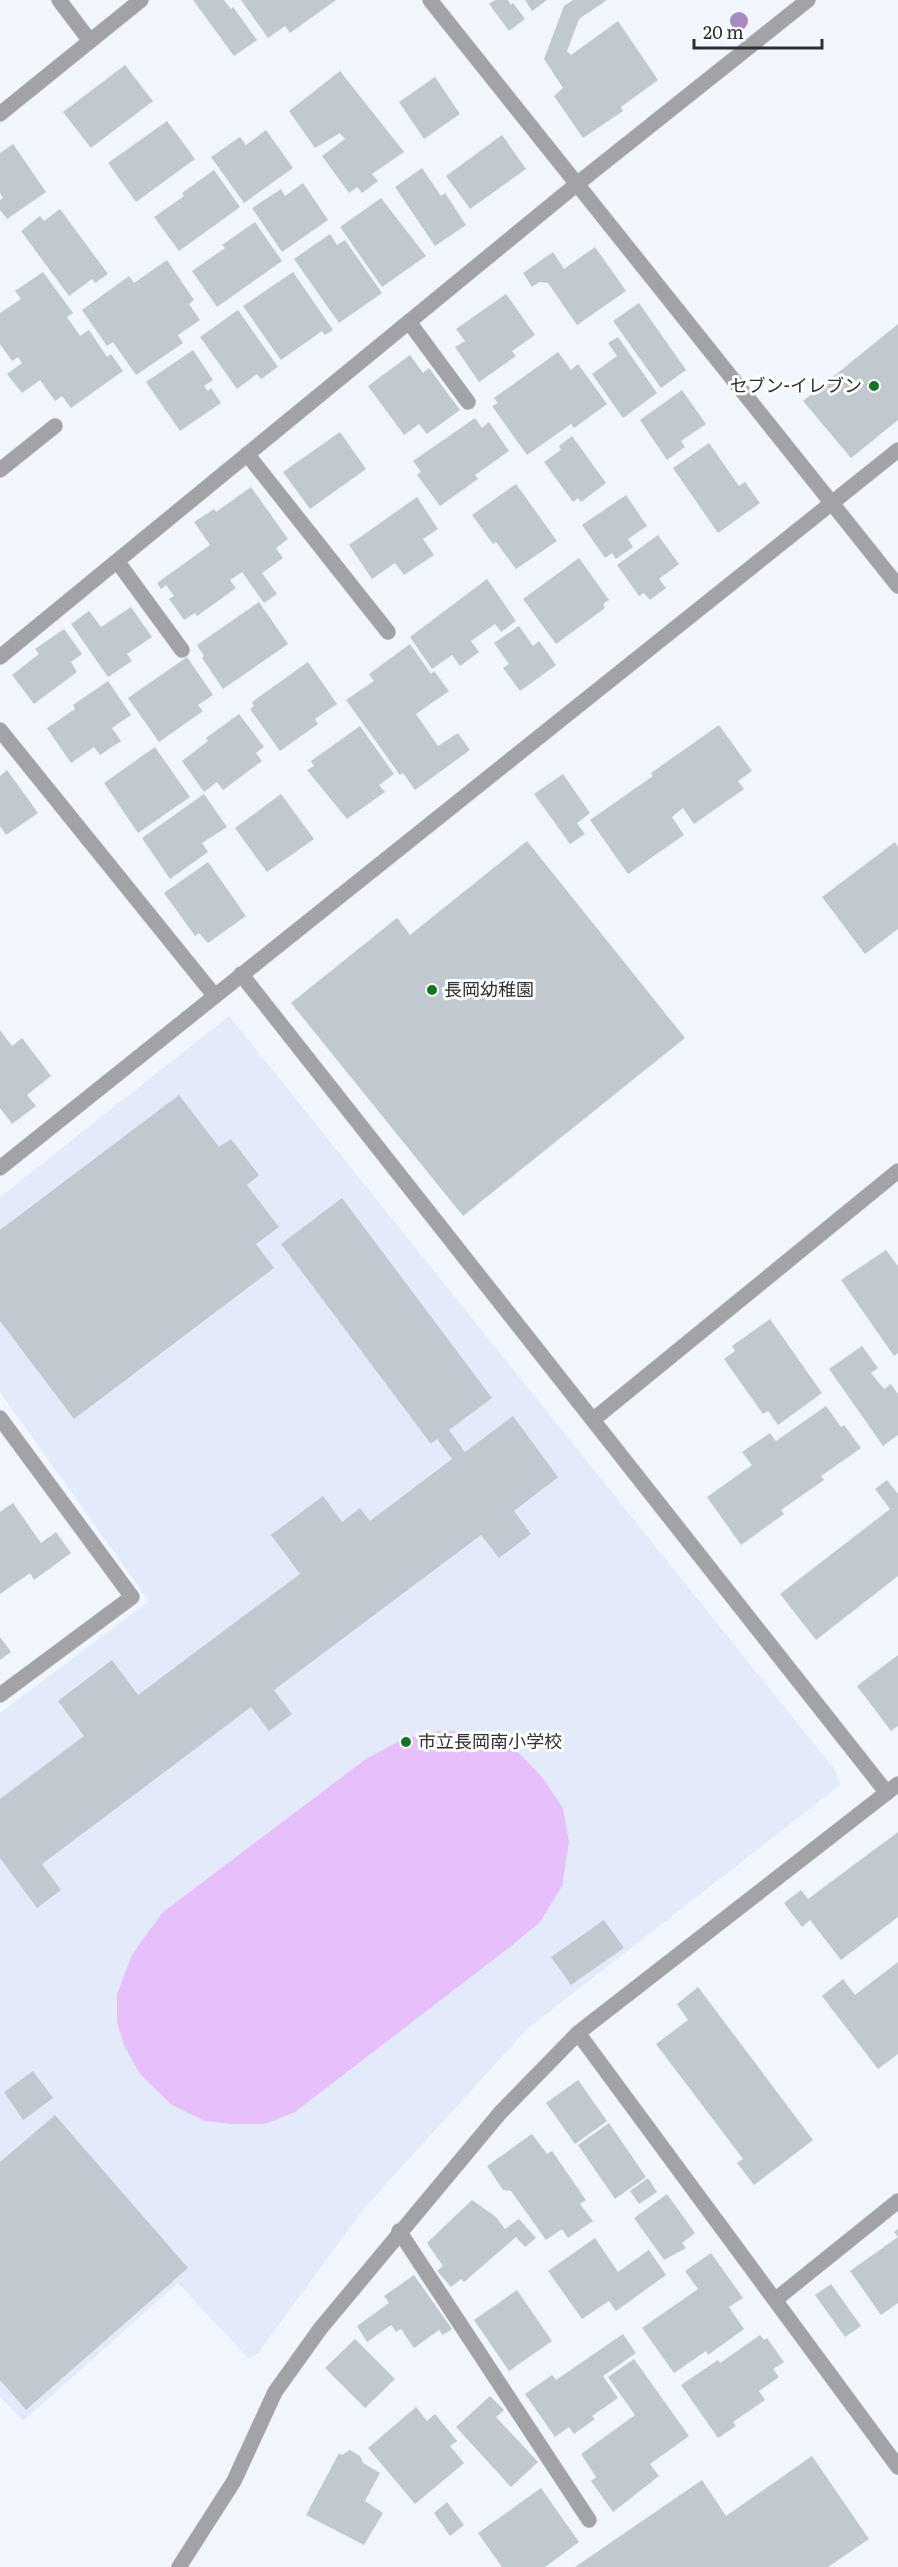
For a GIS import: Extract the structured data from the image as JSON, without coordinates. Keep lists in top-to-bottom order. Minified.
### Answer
{"places":["セブン-イレブン","長岡幼稚園","市立長岡南小学校"],"scale_bar":"20 m"}
